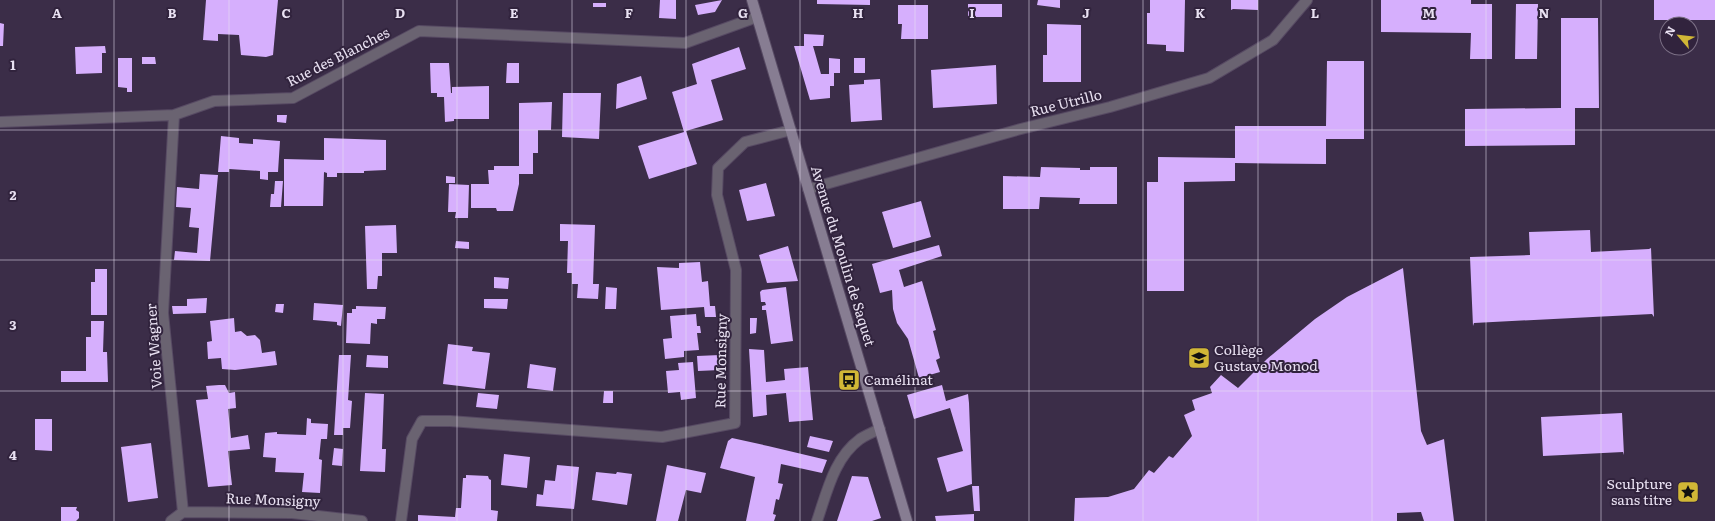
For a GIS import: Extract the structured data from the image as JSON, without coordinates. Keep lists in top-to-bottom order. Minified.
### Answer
{"streets":{"main road":["Avenue du Moulin de Saquet"],"street":["Rue des Blanches","Rue Utrillo","Voie Wagner","Rue Monsigny"]},"crossings":[["Rue des Blanches","Avenue du Moulin de Saquet"],["Rue des Blanches","Voie Wagner"],["Rue Utrillo","Avenue du Moulin de Saquet"],["Avenue du Moulin de Saquet","Rue Monsigny"],["Voie Wagner","Rue Monsigny"]],"places":{"school or university":["Collège Gustave Monod"],"bus stop":["Camélinat"],"place":["Sculpture sans titre"]},"north":"top left","grid":{"columns":["A","B","C","D","E","F","G","H","I","J","K","L","M","N"],"rows":["1","2","3","4"]}}
